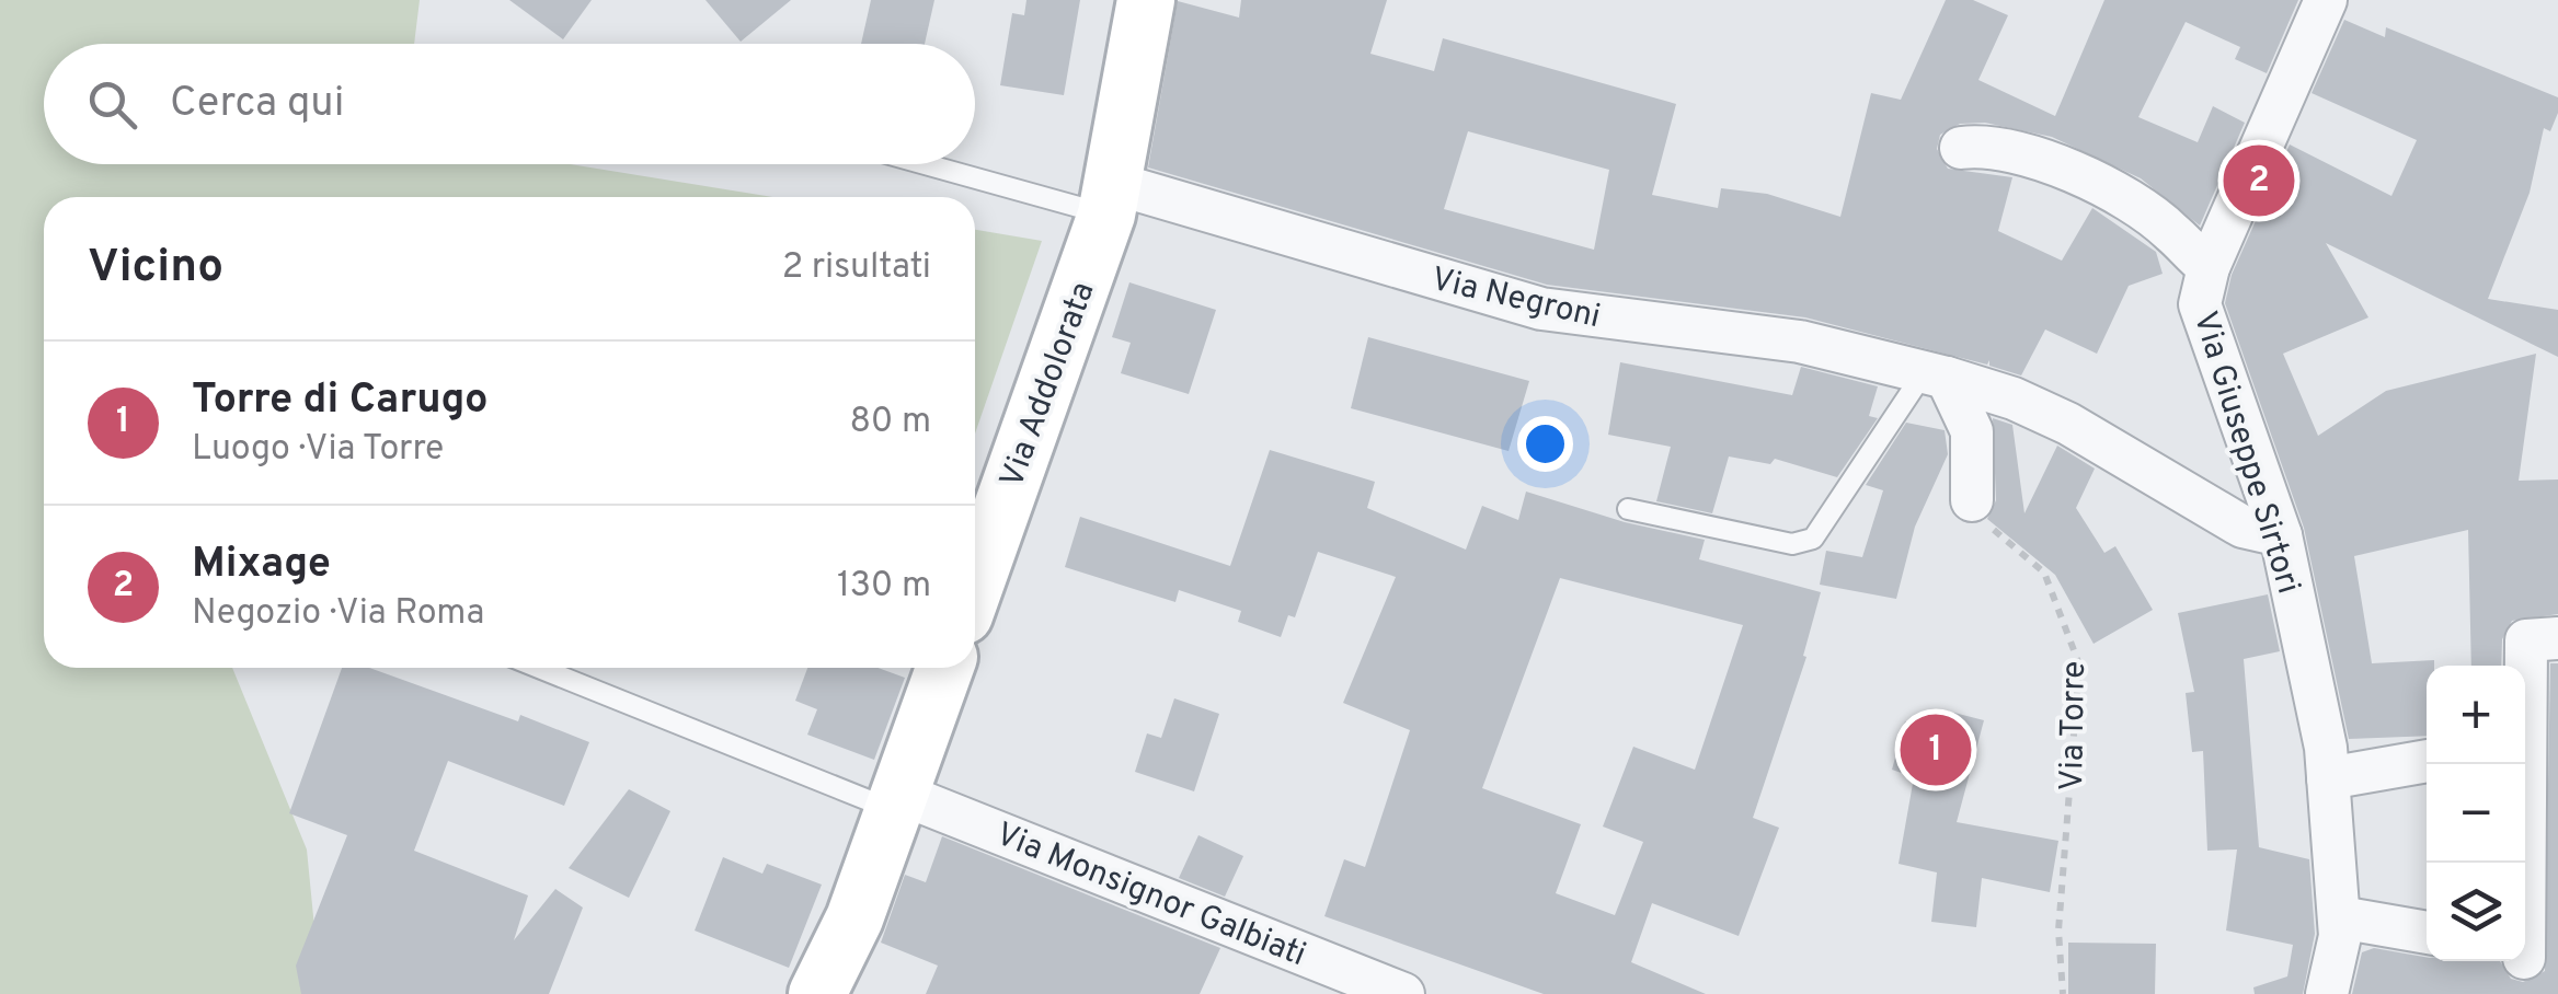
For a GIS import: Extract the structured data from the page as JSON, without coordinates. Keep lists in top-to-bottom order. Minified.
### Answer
{"streets":{"street":["Via Negroni","Via Addolorata","Via Giuseppe Sirtori","Via Monsignor Galbiati"],"path":["Via Torre"]},"crossings":[["Via Negroni","Via Addolorata"],["Via Negroni","Via Giuseppe Sirtori"]],"page":{"search":"Cerca qui","pins":["2","1"],"heading":["Vicino","2 risultati"],"list":[{"mark":"1","name":"Torre di Carugo","note":"Luogo · Via Torre","value":"80 m"},{"mark":"2","name":"Mixage","note":"Negozio · Via Roma","value":"130 m"}],"map_buttons":["+","−"]}}
